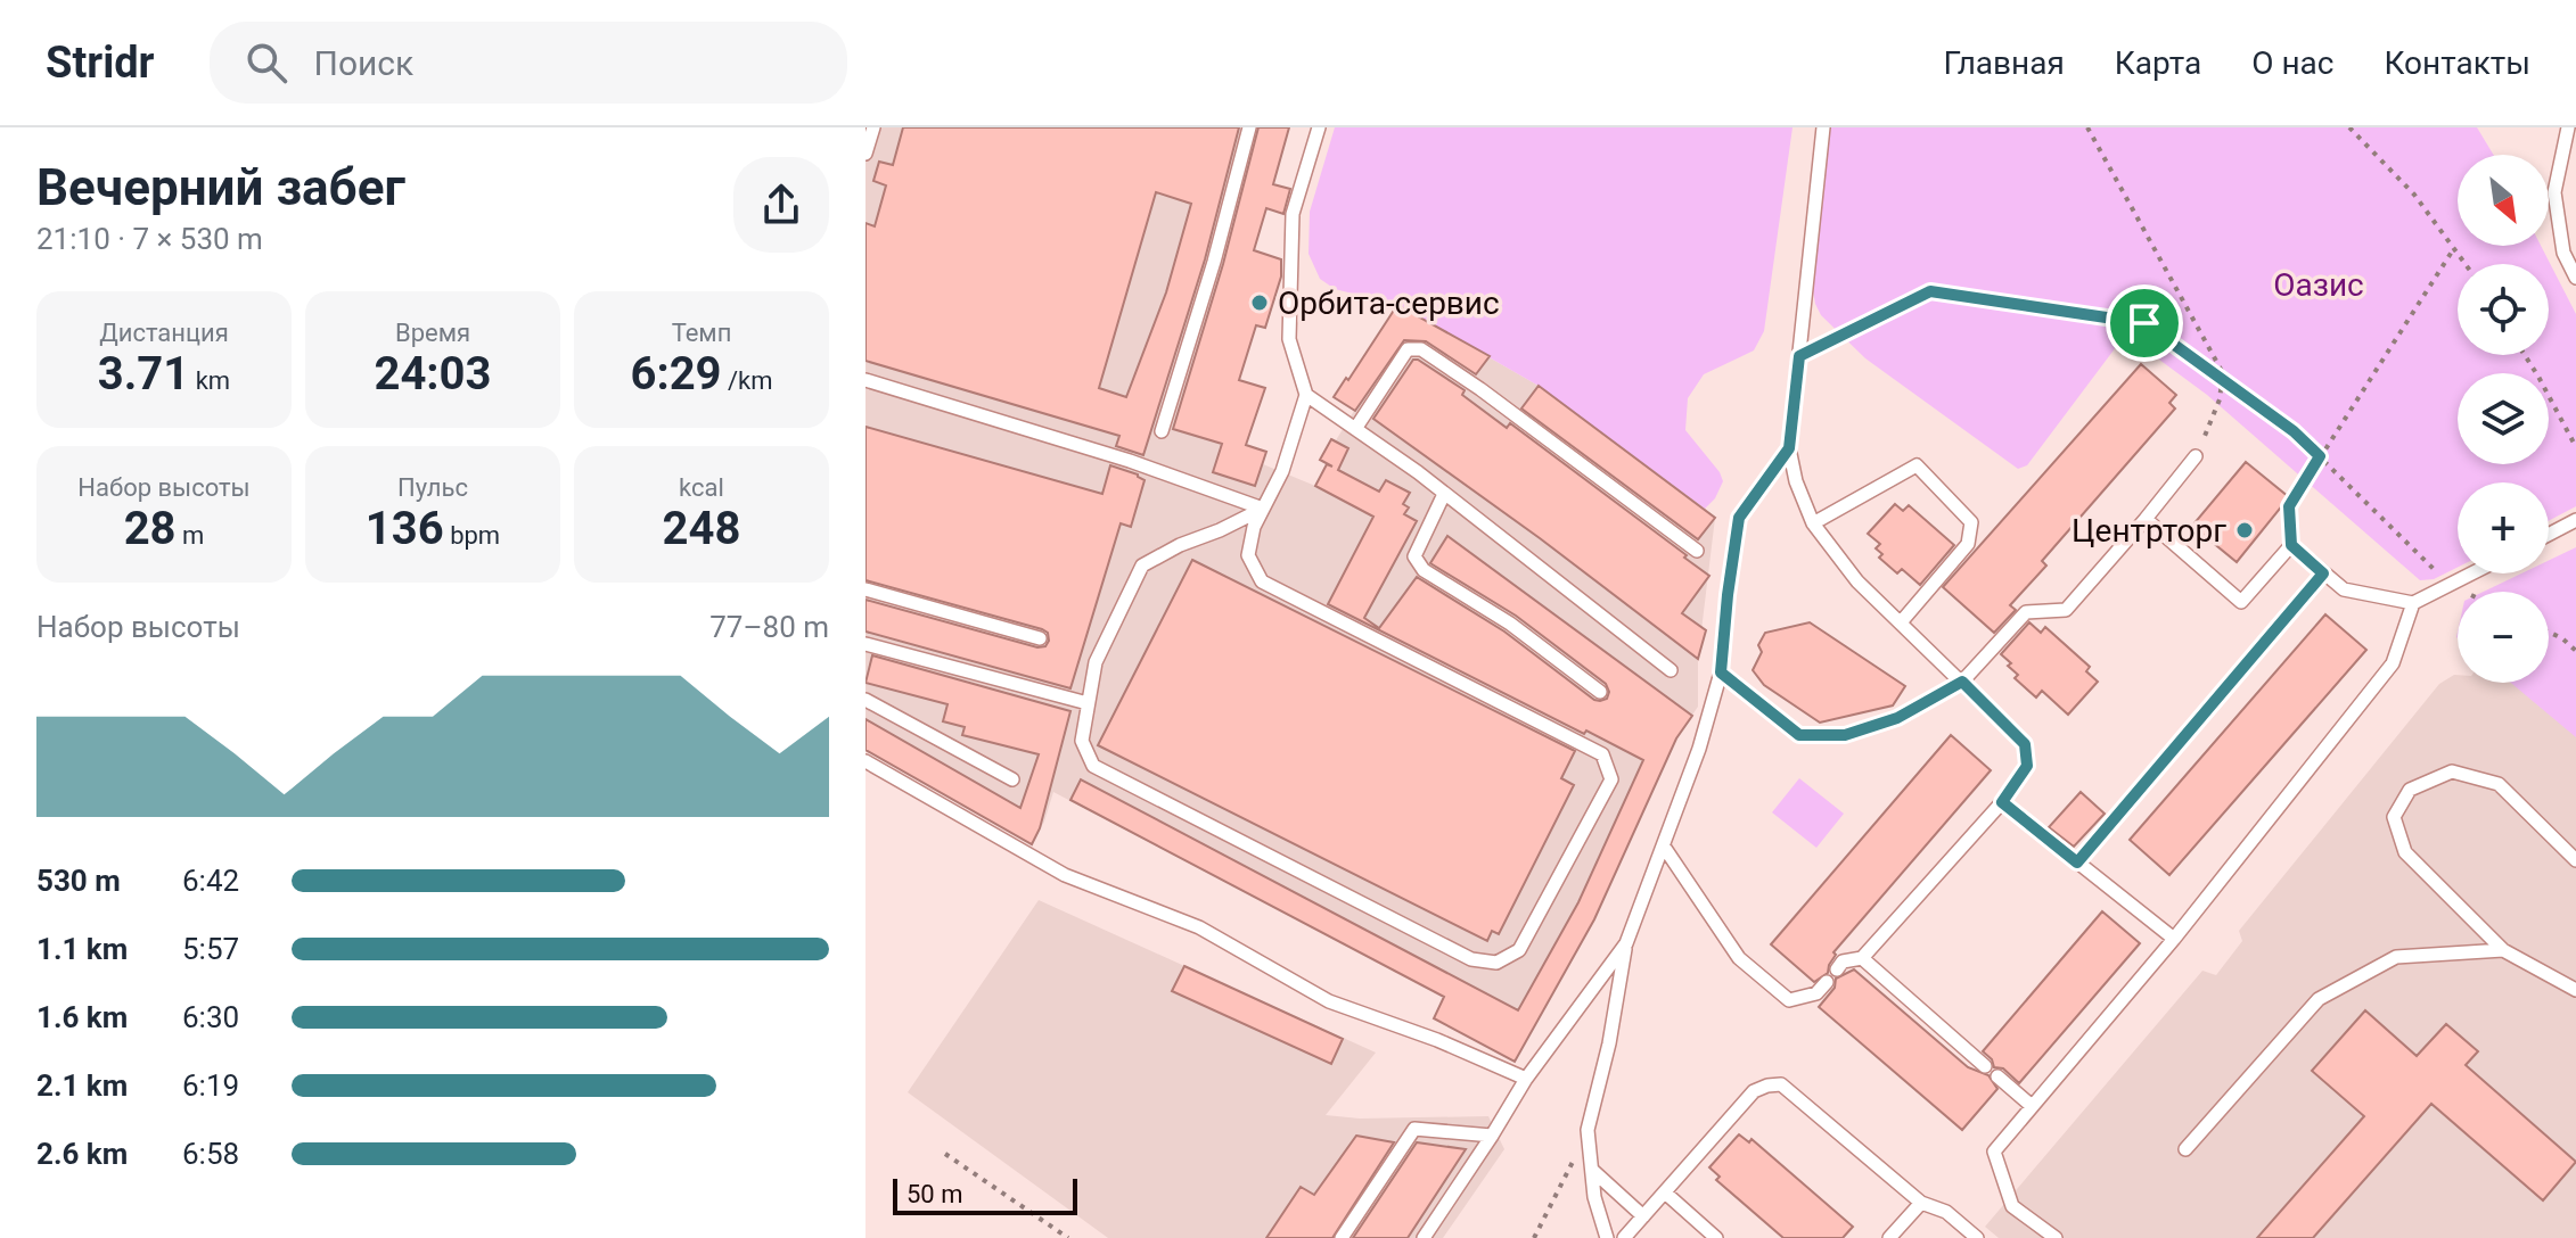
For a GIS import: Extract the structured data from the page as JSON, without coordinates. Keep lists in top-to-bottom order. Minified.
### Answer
{"parks":["Оазис"],"places":["Орбита-сервис","Центрторг"],"scale_bar":"50 m","north":"bottom right","page":{"header":"Stridr","search":"Поиск","nav":["Главная","Карта","О нас","Контакты"],"heading":["Вечерний забег","21:10 · 7 × 530 m"],"map_buttons":["+","−"],"stats":[["Дистанция","3.71 km"],["Время","24:03"],["Темп","6:29 /km"],["Набор высоты","28 m"],["Пульс","136 bpm"],["kcal","248"]],"chart":["Набор высоты","77–80 m"],"list":[{"name":"530 m","note":"6:42"},{"name":"1.1 km","note":"5:57"},{"name":"1.6 km","note":"6:30"},{"name":"2.1 km","note":"6:19"},{"name":"2.6 km","note":"6:58"}],"scale":"50 m"}}
